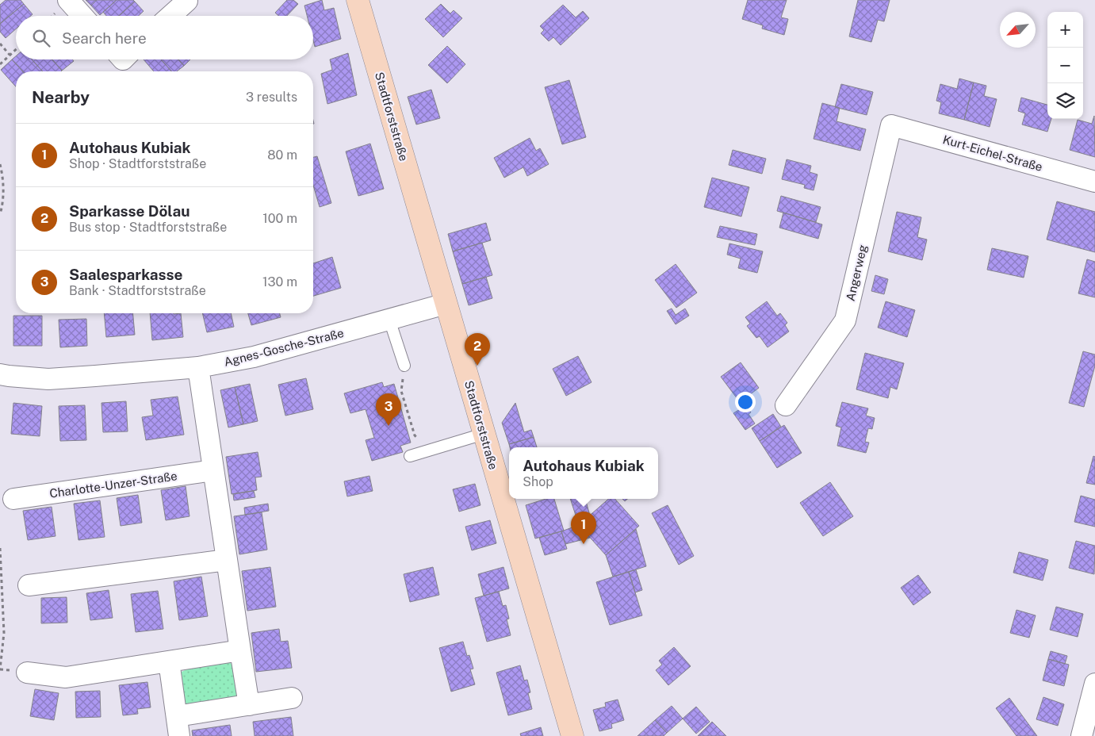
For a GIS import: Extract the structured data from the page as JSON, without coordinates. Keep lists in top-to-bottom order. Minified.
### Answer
{"streets":{"main road":["Stadtforststraße"],"street":["Kurt-Eichel-Straße","Angerweg","Agnes-Gosche-Straße","Charlotte-Unzer-Straße"]},"crossings":[["Stadtforststraße","Agnes-Gosche-Straße"],["Kurt-Eichel-Straße","Angerweg"]],"north":"bottom left","page":{"map_buttons":["+","−"],"search":"Search here","heading":["Nearby","3 results"],"list":[{"mark":"1","name":"Autohaus Kubiak","note":"Shop · Stadtforststraße","value":"80 m"},{"mark":"2","name":"Sparkasse Dölau","note":"Bus stop · Stadtforststraße","value":"100 m"},{"mark":"3","name":"Saalesparkasse","note":"Bank · Stadtforststraße","value":"130 m"}],"pins":["2","3","1"],"popup":["Autohaus Kubiak","Shop"]}}
